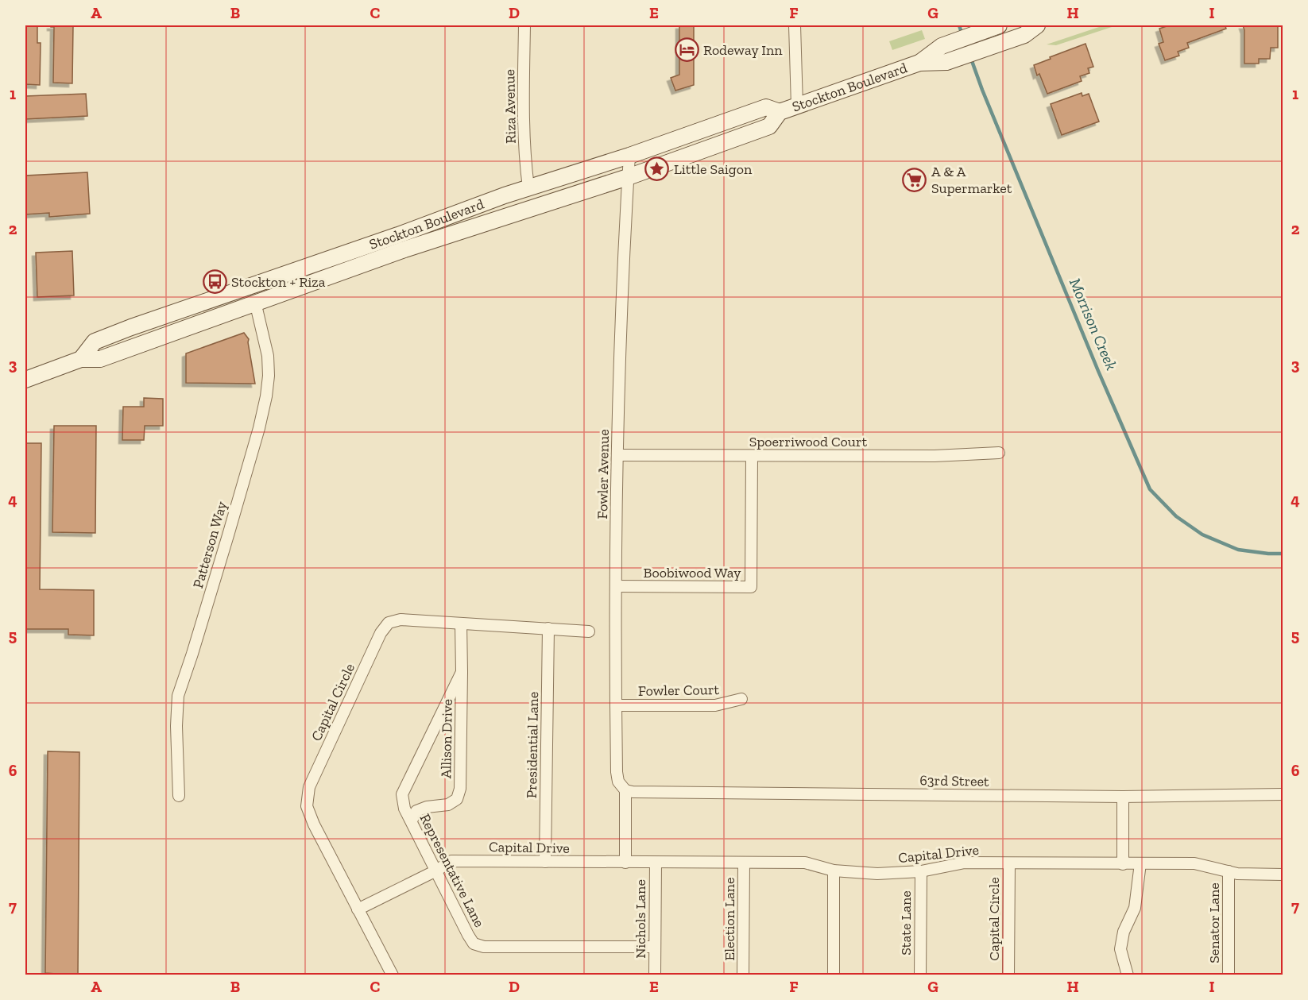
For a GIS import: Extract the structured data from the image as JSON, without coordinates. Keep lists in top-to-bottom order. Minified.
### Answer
{"streets":{"main road":["Stockton Boulevard"],"street":["Riza Avenue","Spoerriwood Court","Fowler Avenue","Patterson Way","Boobiwood Way","Fowler Court","Capital Circle","Allison Drive","Presidential Lane","63rd Street","Capital Drive","Representative Lane","Nichols Lane","Election Lane","State Lane","Senator Lane"]},"crossings":[["Stockton Boulevard","Riza Avenue"],["Stockton Boulevard","Fowler Avenue"],["Stockton Boulevard","Patterson Way"],["Spoerriwood Court","Fowler Avenue"],["Spoerriwood Court","Boobiwood Way"],["Fowler Avenue","Boobiwood Way"],["Fowler Avenue","Fowler Court"],["Fowler Avenue","63rd Street"],["Capital Circle","Allison Drive"],["Capital Circle","Presidential Lane"],["Capital Circle","Capital Drive"],["Allison Drive","Representative Lane"],["Presidential Lane","Capital Drive"],["Capital Drive","Representative Lane"],["Capital Drive","Nichols Lane"],["Capital Drive","Election Lane"],["Capital Drive","State Lane"],["Capital Drive","Senator Lane"],["Representative Lane","Nichols Lane"]],"water":["Morrison Creek"],"places":{"hotel":["Rodeway Inn"],"place":["Little Saigon"],"supermarket":["A & A Supermarket"],"bus stop":["Stockton + Riza"]},"grid":{"columns":["A","B","C","D","E","F","G","H","I"],"rows":["1","2","3","4","5","6","7"]}}
